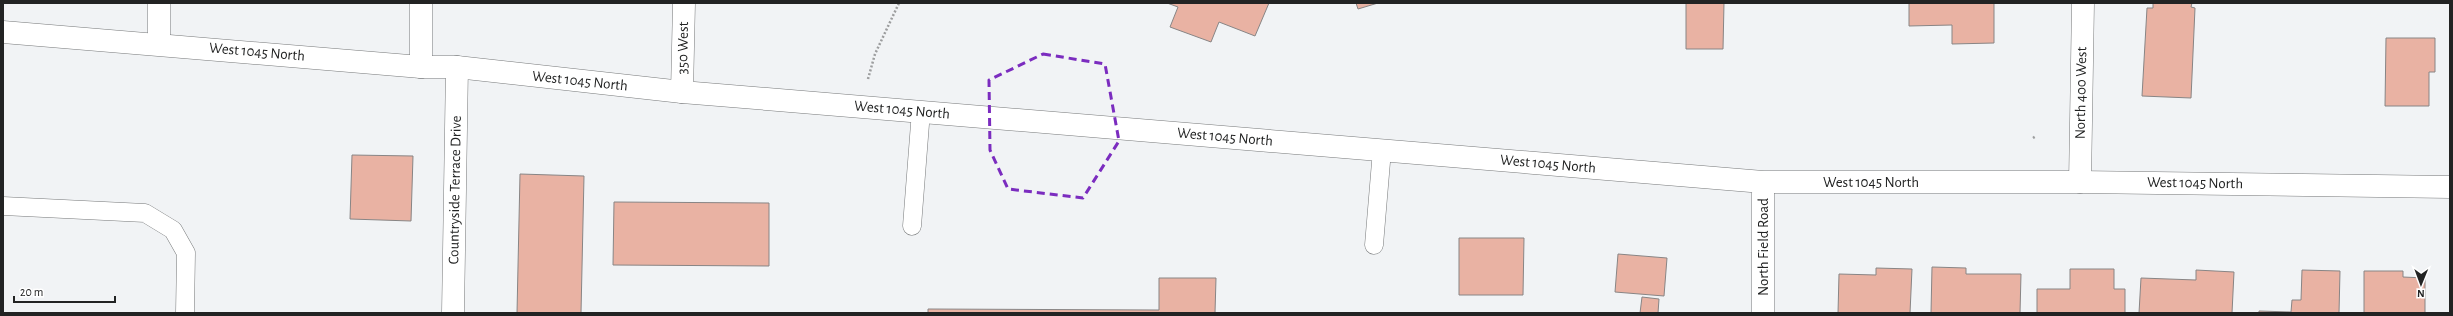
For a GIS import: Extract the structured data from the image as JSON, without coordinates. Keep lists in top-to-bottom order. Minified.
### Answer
{"streets":{"main road":["350 West","West 1045 North","North 400 West","Countryside Terrace Drive","North Field Road"]},"crossings":[["350 West","West 1045 North"],["West 1045 North","North 400 West"],["West 1045 North","Countryside Terrace Drive"],["West 1045 North","North Field Road"]],"scale_bar":"20 m","north":"bottom"}
